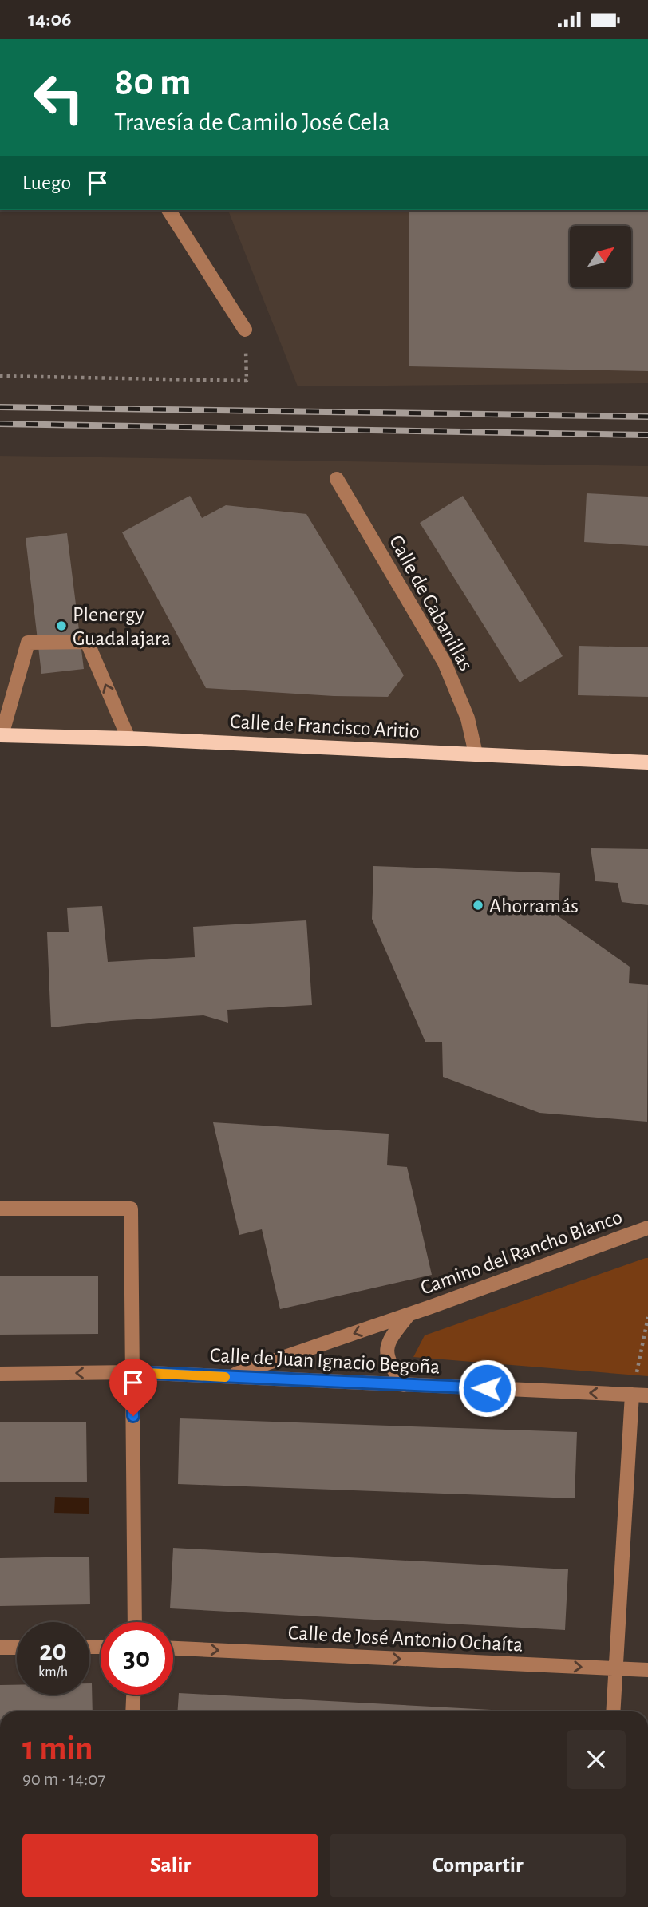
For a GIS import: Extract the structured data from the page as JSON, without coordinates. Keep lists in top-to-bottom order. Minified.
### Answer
{"streets":{"main road":["Calle de Francisco Aritio"],"street":["Calle de Cabanillas","Camino del Rancho Blanco","Calle de Juan Ignacio Begoña","Calle de José Antonio Ochaíta"]},"crossings":[["Calle de Cabanillas","Calle de Francisco Aritio"],["Camino del Rancho Blanco","Calle de Juan Ignacio Begoña"]],"one_way":["Camino del Rancho Blanco","Calle de Juan Ignacio Begoña","Calle de José Antonio Ochaíta"],"places":["Plenergy Guadalajara","Ahorramás"],"north":"top right","page":{"status":"14:06","turn":["80 m","Travesía de Camilo José Cela"],"then":"Luego","speed":"20 km/h","limit":"30","heading":["1 min","90 m · 14:07"],"buttons":["Salir","Compartir"]}}
